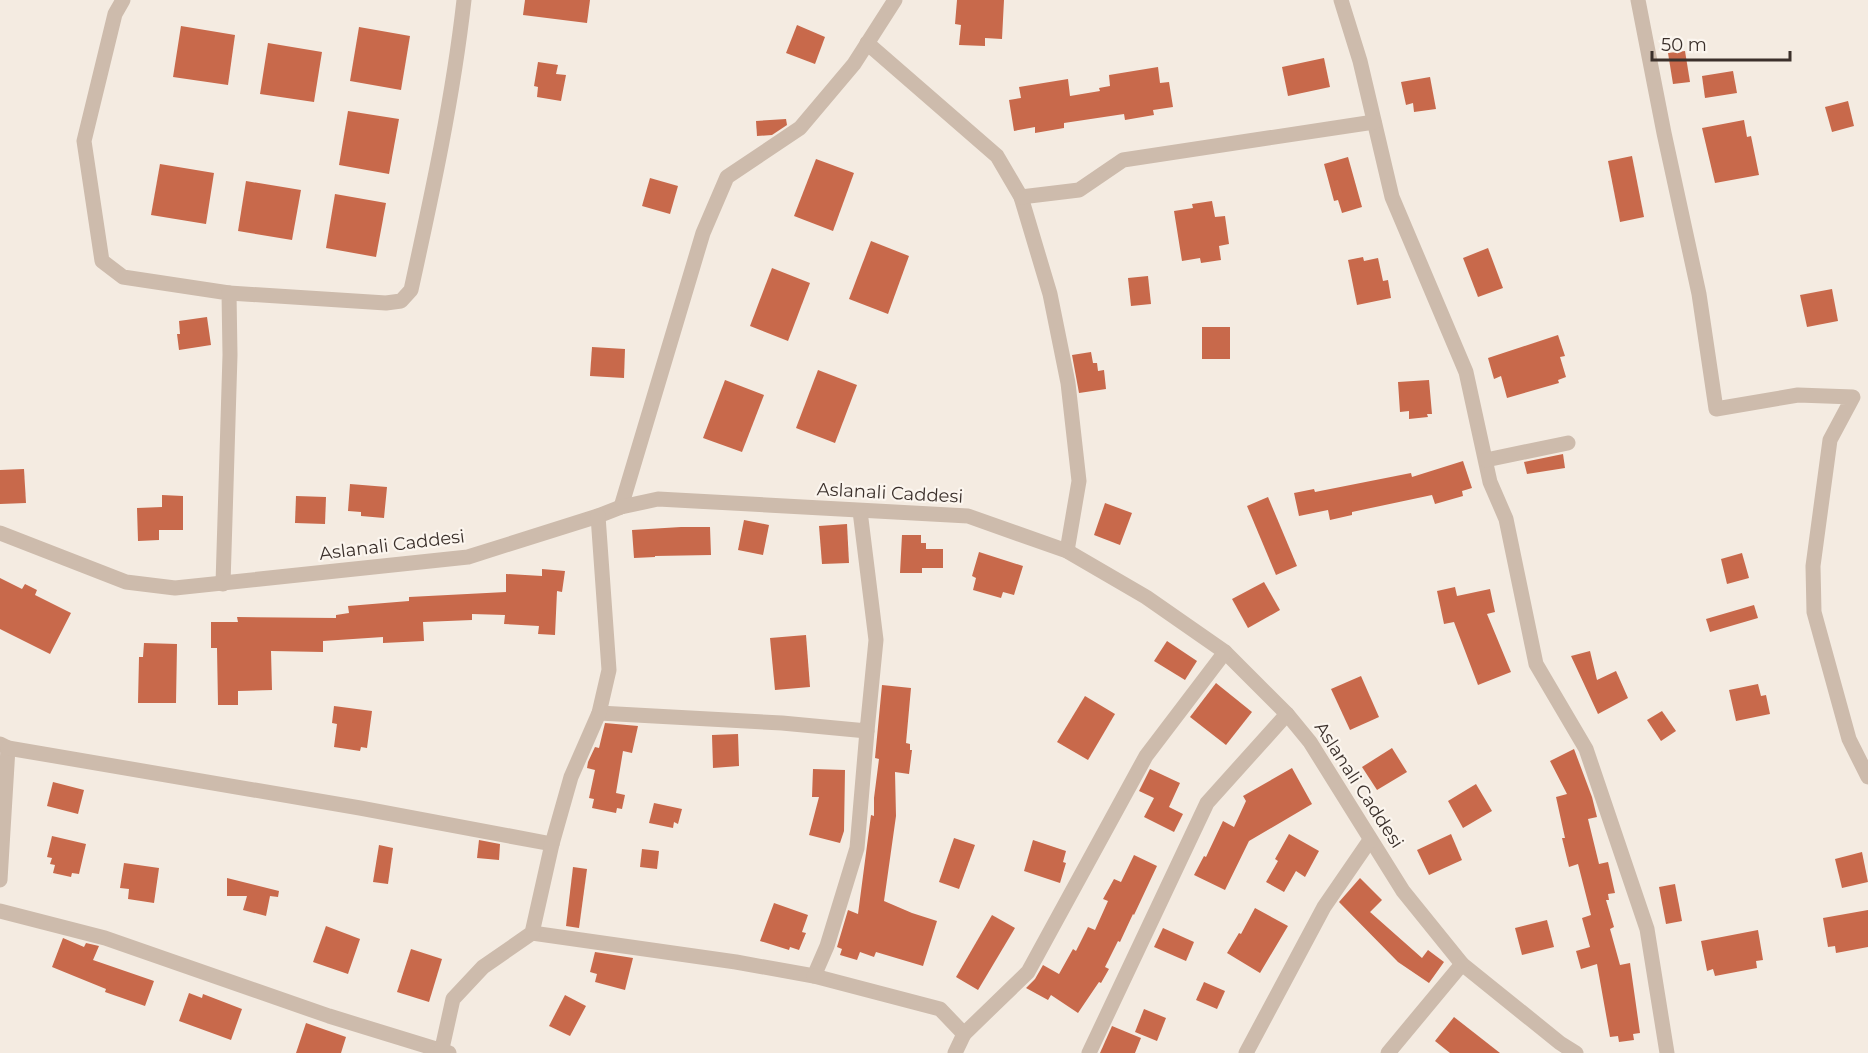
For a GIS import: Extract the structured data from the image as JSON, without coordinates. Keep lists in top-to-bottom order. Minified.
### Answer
{"streets":{"street":["Aslanali Caddesi"]},"scale_bar":"50 m"}
